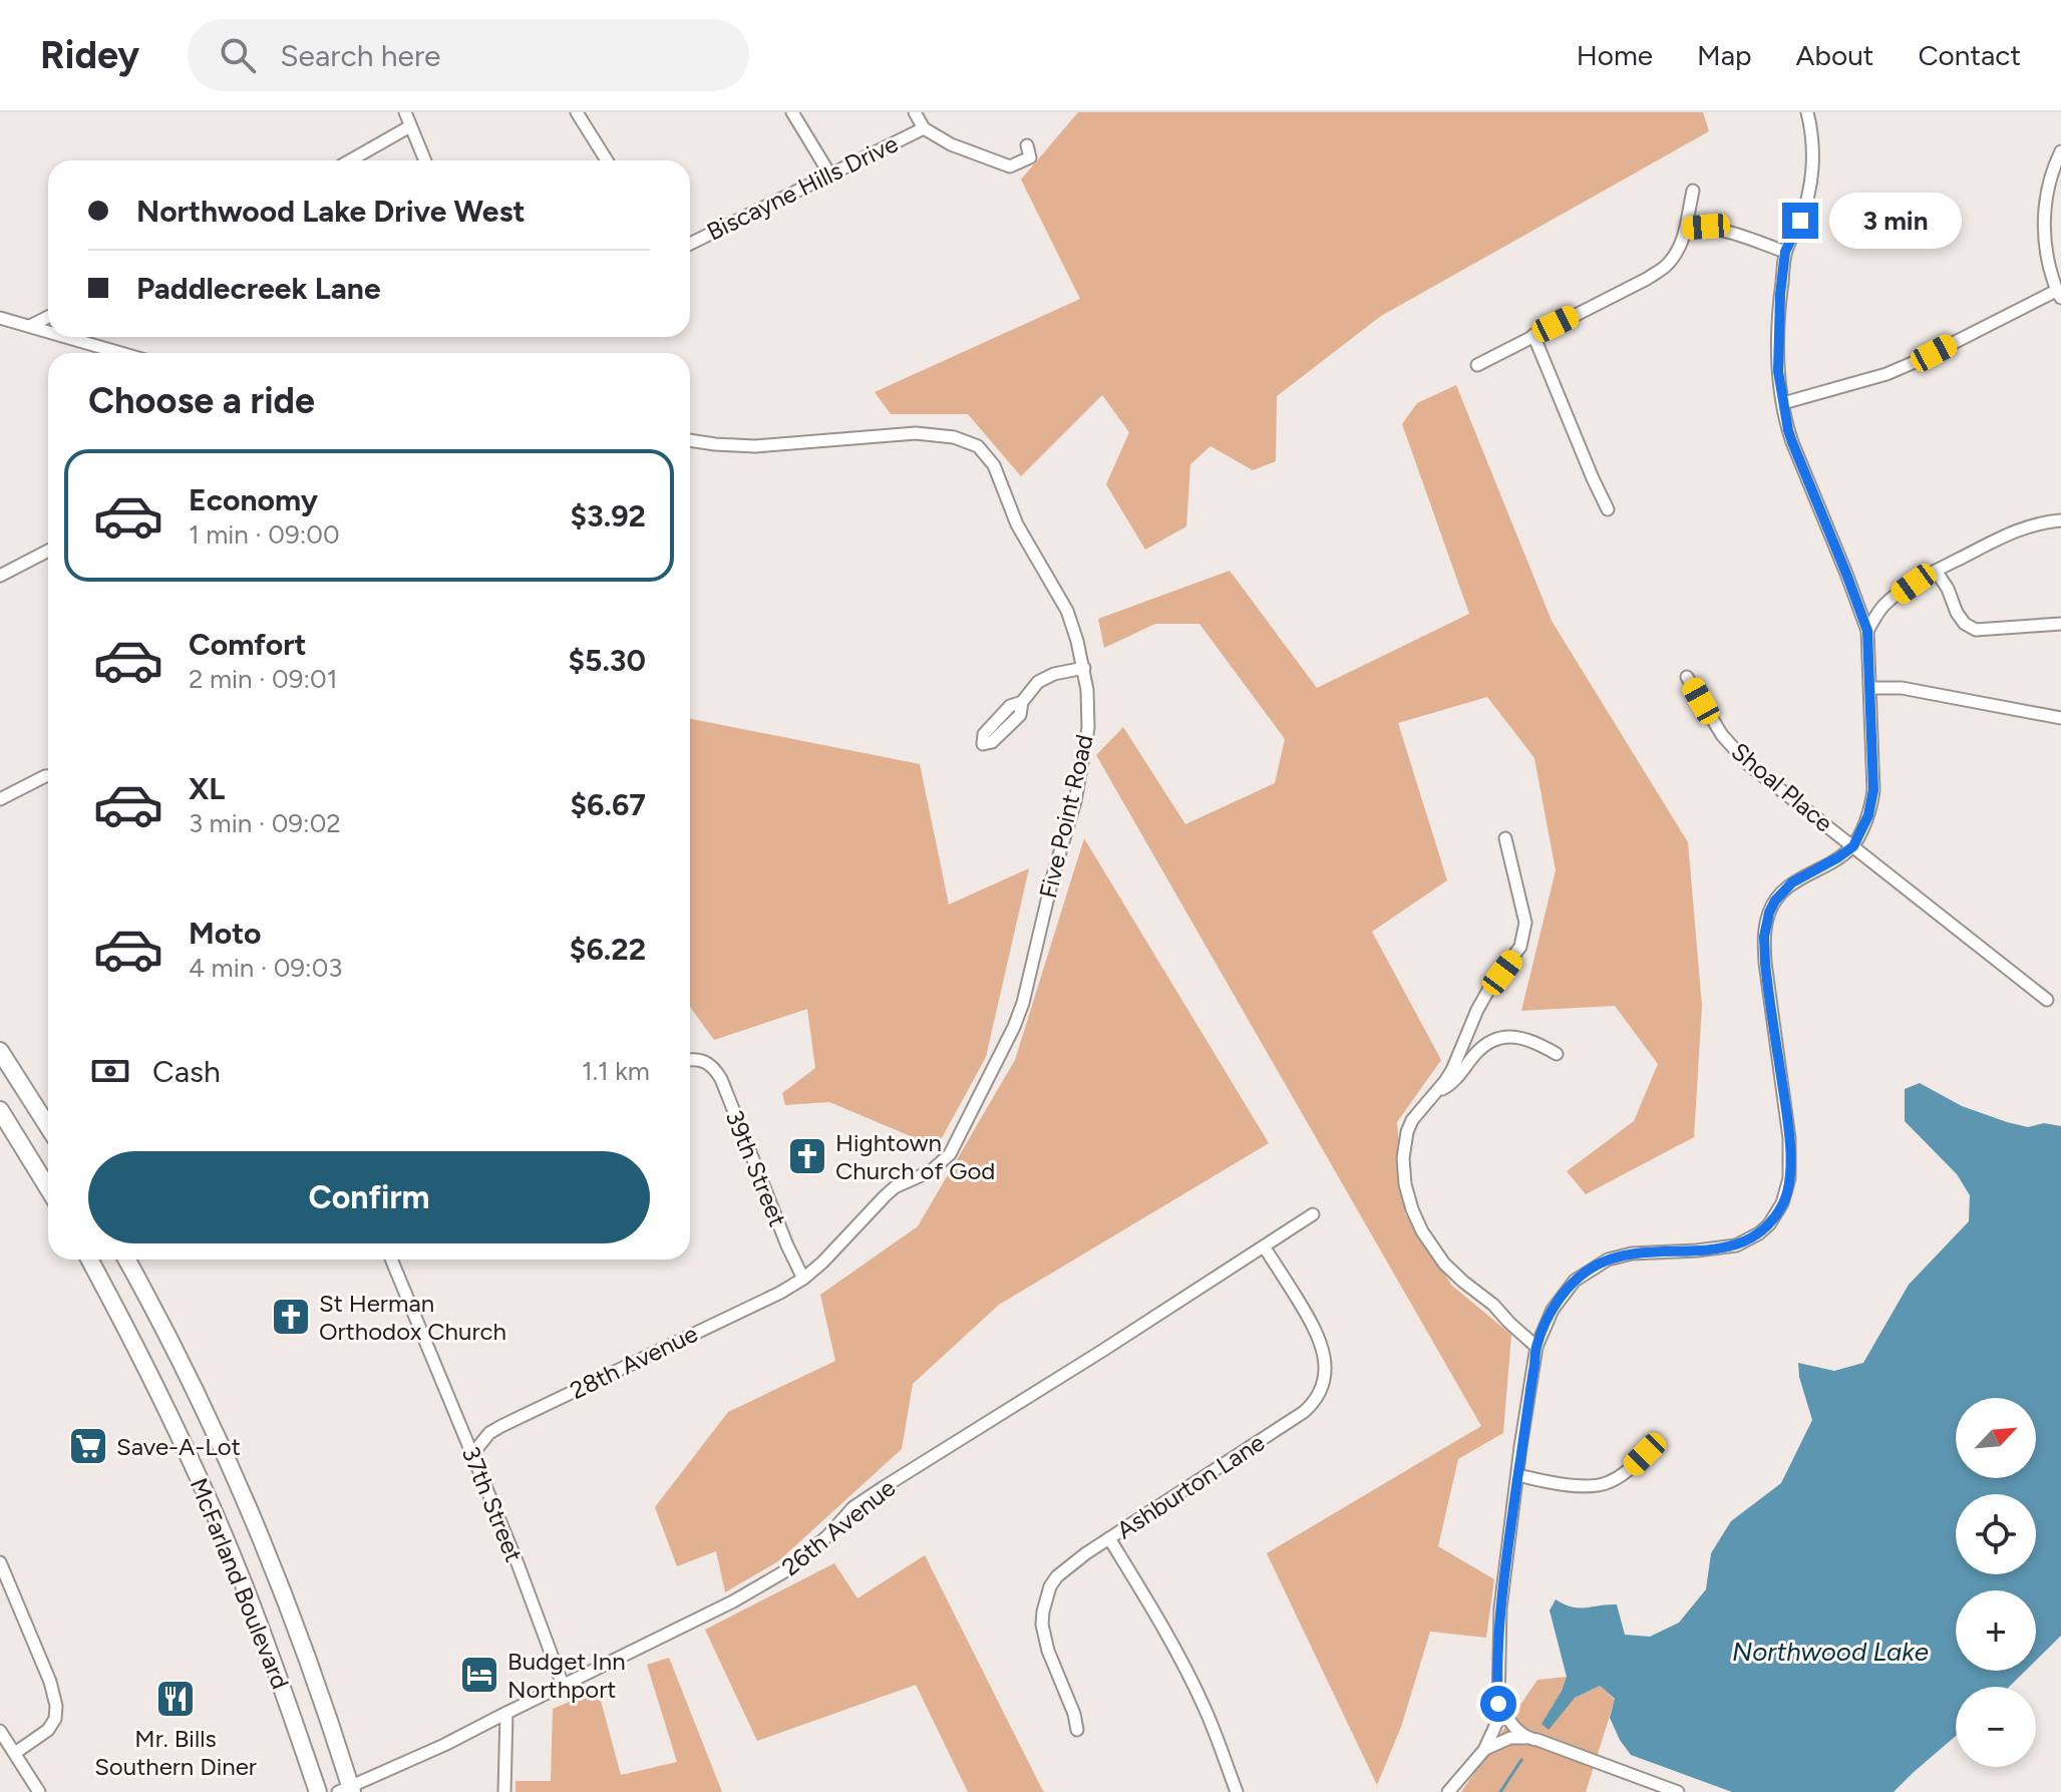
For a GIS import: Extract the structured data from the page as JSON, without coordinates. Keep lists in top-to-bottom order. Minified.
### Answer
{"streets":{"highway":["McFarland Boulevard"],"street":["Biscayne Hills Drive","Shoal Place","Five Point Road","39th Street","28th Avenue","Ashburton Lane","37th Street","26th Avenue"]},"crossings":[["Five Point Road","39th Street"],["Five Point Road","28th Avenue"],["39th Street","28th Avenue"],["28th Avenue","37th Street"],["Ashburton Lane","26th Avenue"],["37th Street","26th Avenue"],["26th Avenue","McFarland Boulevard"]],"water":["Northwood Lake"],"places":{"church":["Hightown Church of God","St Herman Orthodox Church"],"supermarket":["Save-A-Lot"],"hotel":["Budget Inn Northport"],"restaurant":["Mr. Bills Southern Diner"]},"north":"top right","page":{"header":"Ridey","search":"Search here","nav":["Home","Map","About","Contact"],"banner":["Northwood Lake Drive West","Paddlecreek Lane"],"bubble":"3 min","heading":"Choose a ride","list":[{"name":"Economy","note":"1 min · 09:00","value":"$3.92"},{"name":"Comfort","note":"2 min · 09:01","value":"$5.30"},{"name":"XL","note":"3 min · 09:02","value":"$6.67"},{"name":"Moto","note":"4 min · 09:03","value":"$6.22"}],"pay":["Cash","1.1 km"],"buttons":"Confirm","map_buttons":["+","−"]}}
